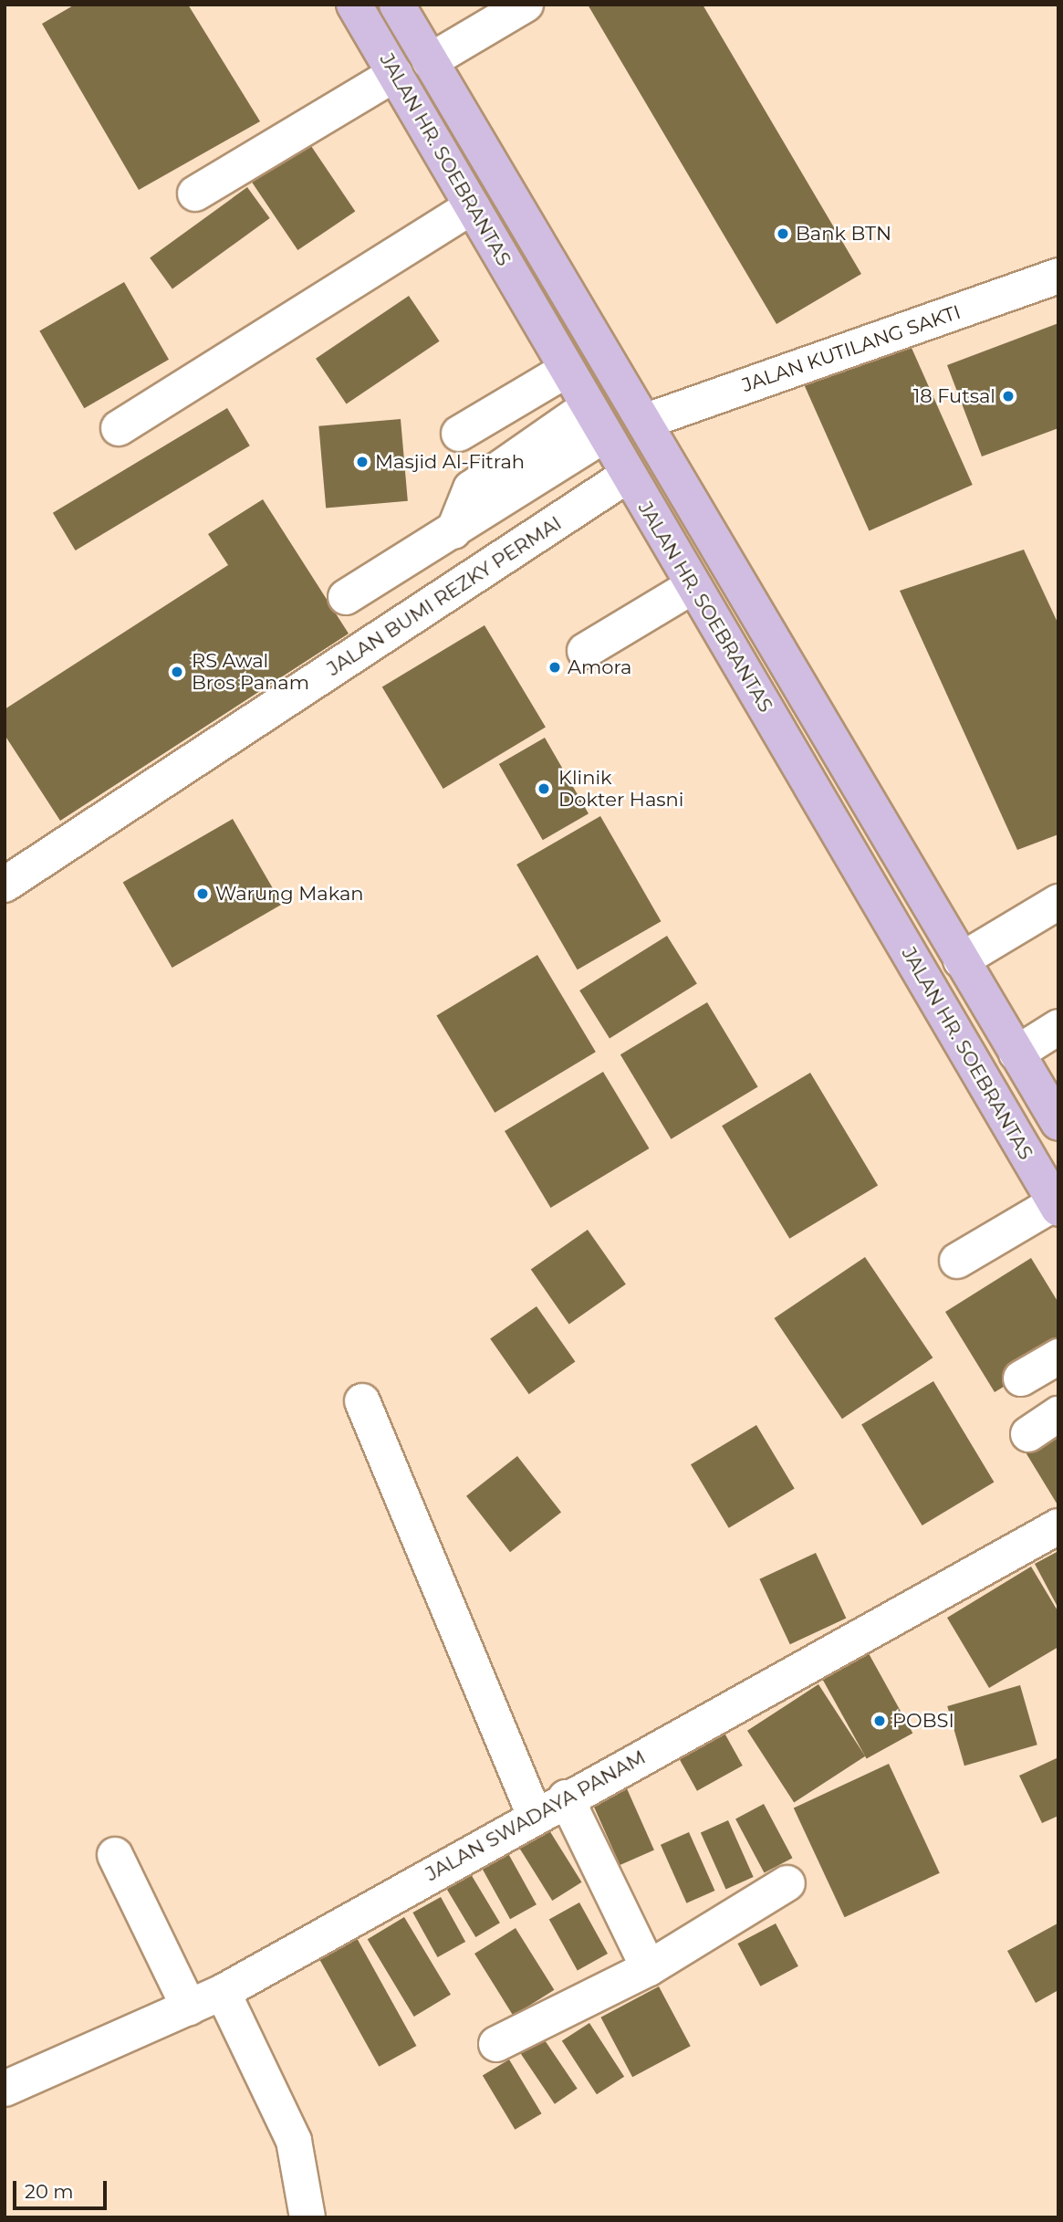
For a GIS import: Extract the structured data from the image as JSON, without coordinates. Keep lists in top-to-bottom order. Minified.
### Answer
{"streets":{"main road":["JALAN HR. SOEBRANTAS"],"street":["JALAN KUTILANG SAKTI","JALAN BUMI REZKY PERMAI","JALAN SWADAYA PANAM"]},"crossings":[["JALAN HR. SOEBRANTAS","JALAN KUTILANG SAKTI"],["JALAN HR. SOEBRANTAS","JALAN BUMI REZKY PERMAI"]],"places":["Bank BTN","18 Futsal","Masjid Al-Fitrah","Amora","RS Awal Bros Panam","Klinik Dokter Hasni","Warung Makan","POBSI"],"scale_bar":"20 m"}
